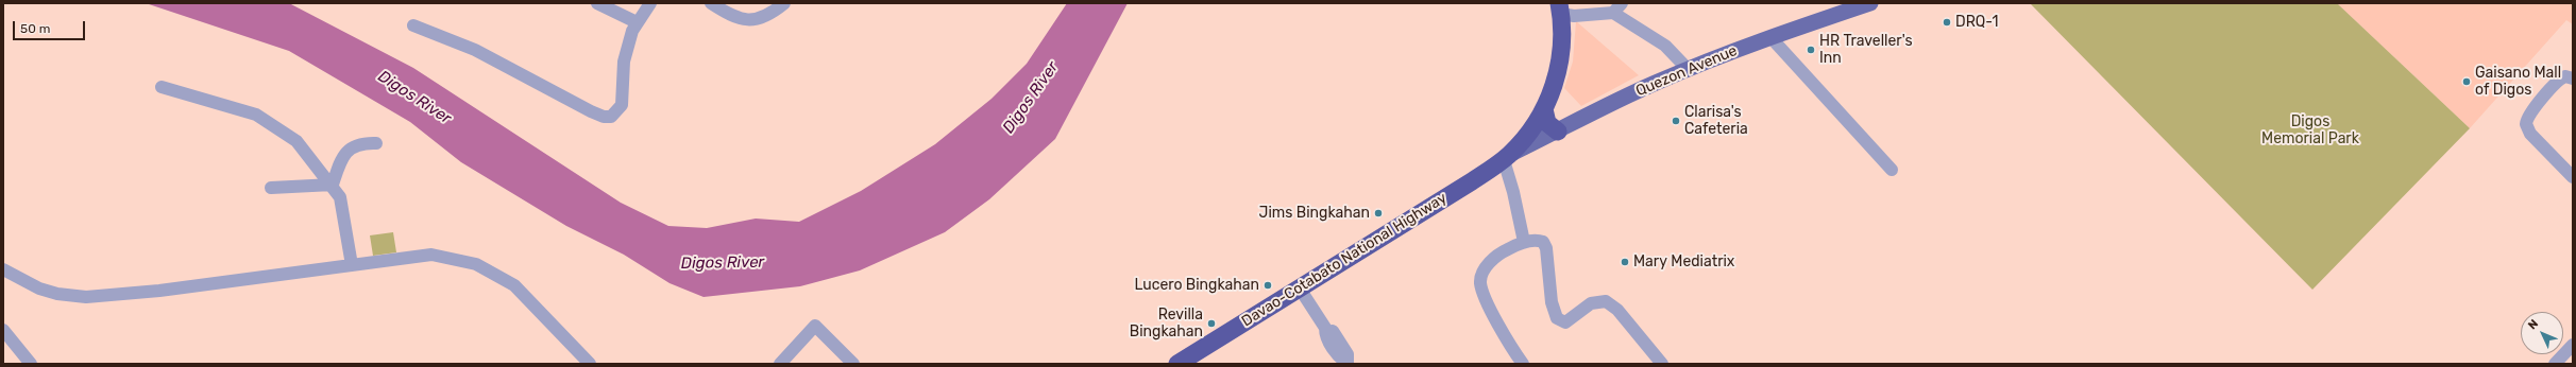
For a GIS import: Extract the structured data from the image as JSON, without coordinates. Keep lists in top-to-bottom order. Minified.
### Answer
{"streets":{"highway":["Davao-Cotabato National Highway"],"main road":["Quezon Avenue"]},"crossings":[["Quezon Avenue","Davao-Cotabato National Highway"]],"water":["Digos River"],"parks":["Digos Memorial Park"],"places":["DRQ-1","HR Traveller's Inn","Gaisano Mall of Digos","Clarisa's Cafeteria","Jims Bingkahan","Mary Mediatrix","Lucero Bingkahan","Revilla Bingkahan"],"scale_bar":"50 m","north":"top left"}
